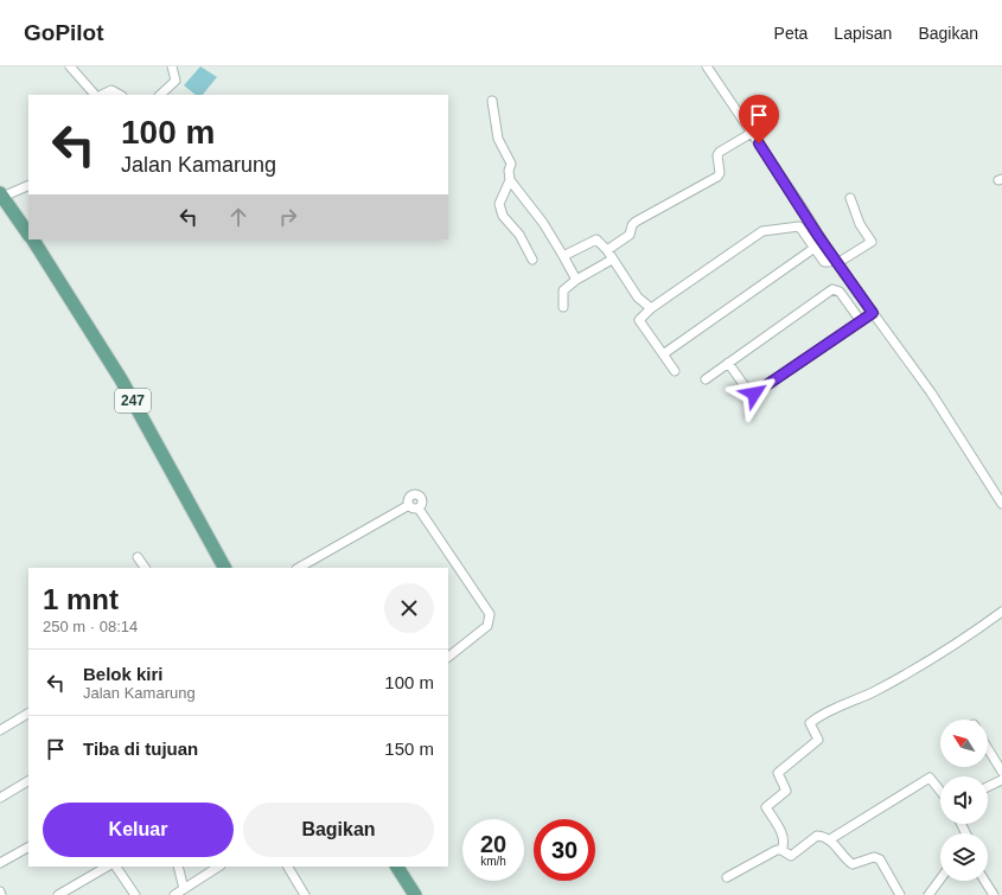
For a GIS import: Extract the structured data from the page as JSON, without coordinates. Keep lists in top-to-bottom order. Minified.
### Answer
{"streets":{"main road":["247"]},"north":"top left","page":{"header":"GoPilot","nav":["Peta","Lapisan","Bagikan"],"turn":["100 m","Jalan Kamarung"],"heading":["1 mnt","250 m · 08:14"],"list":[{"name":"Belok kiri","note":"Jalan Kamarung","value":"100 m"},{"name":"Tiba di tujuan","value":"150 m"}],"buttons":["Keluar","Bagikan"],"speed":"20 km/h","limit":"30"}}
